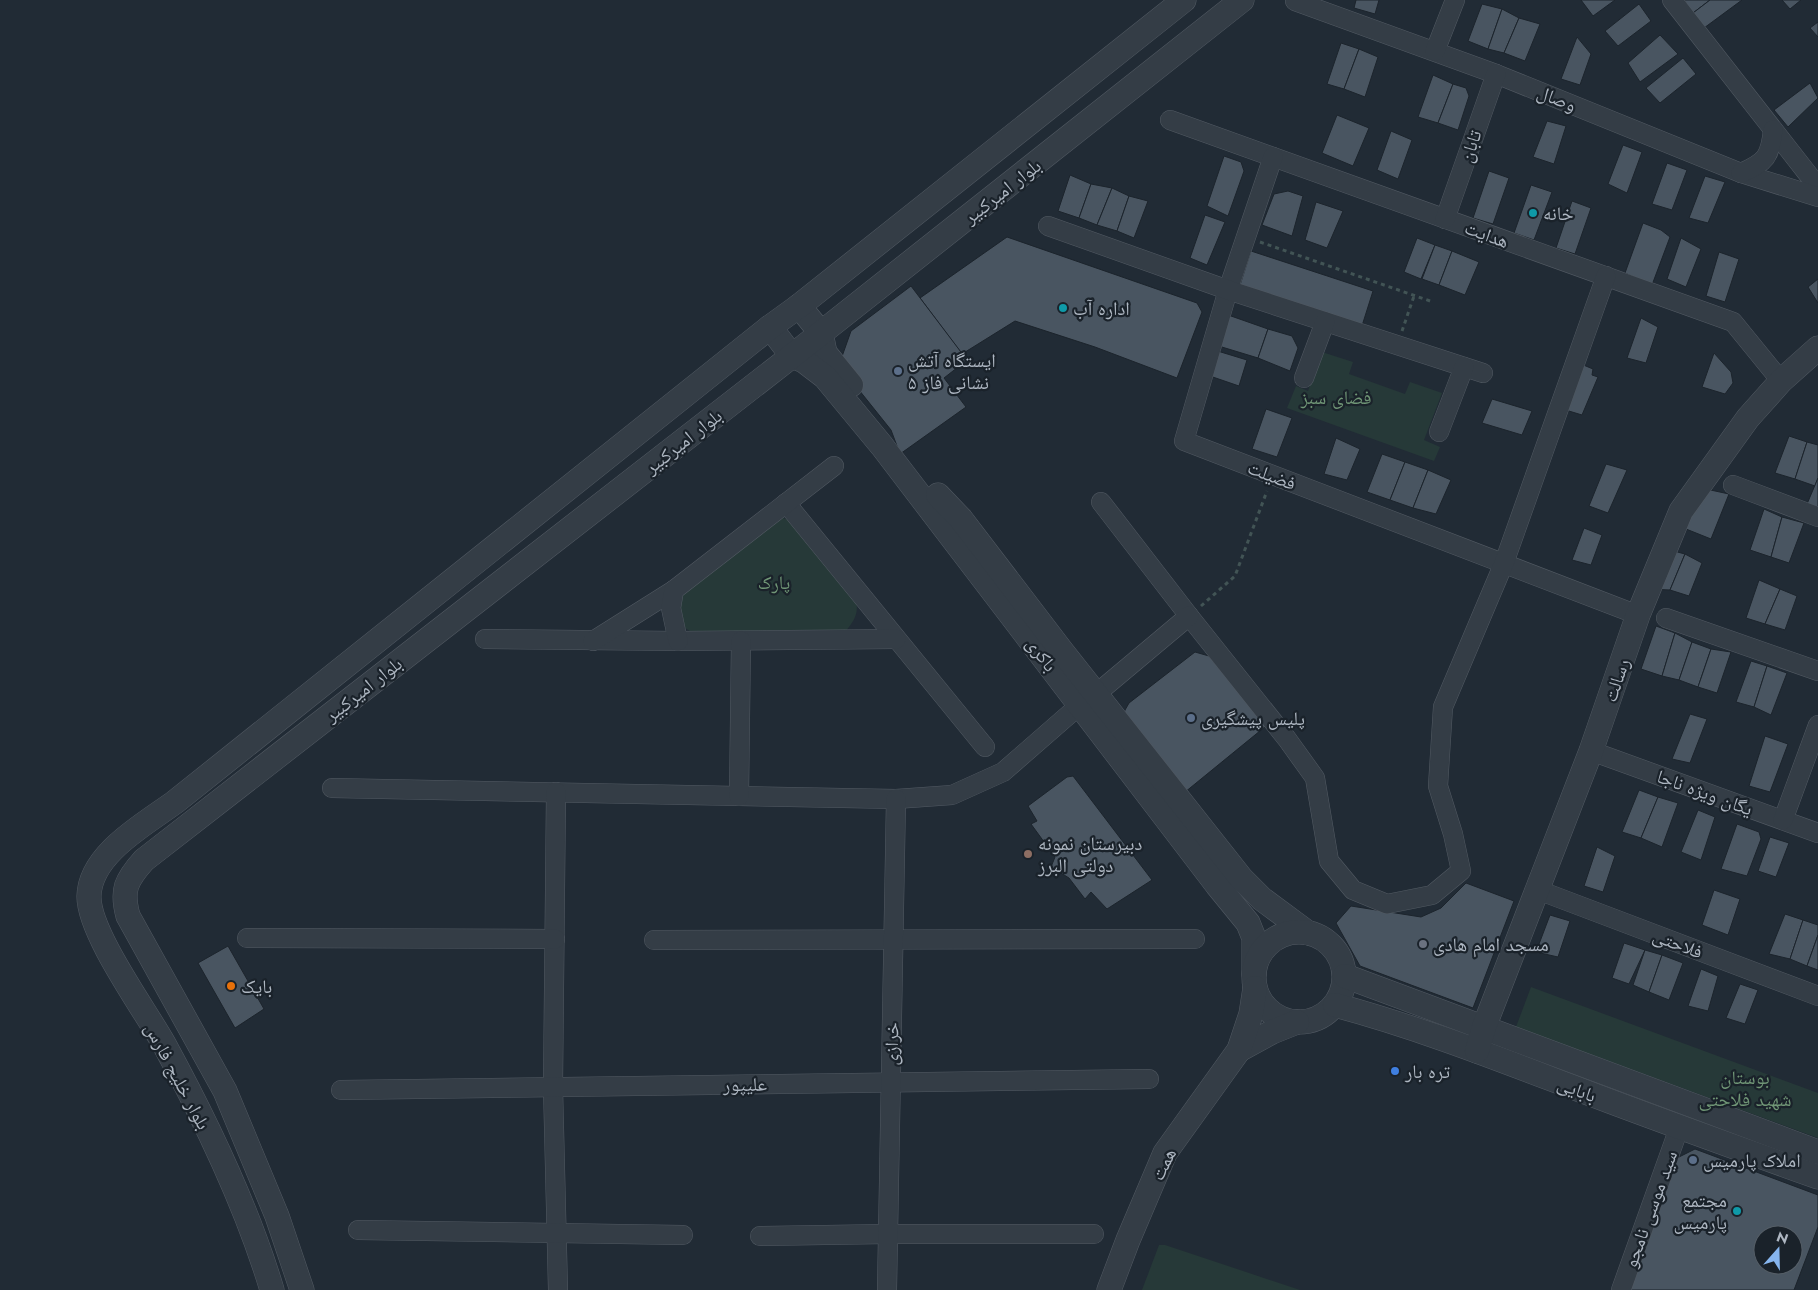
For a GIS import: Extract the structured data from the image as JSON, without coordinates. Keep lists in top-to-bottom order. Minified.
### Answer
{"streets":{"street":["وصال","تابان","بلوار امیرکبیر","هدایت","فضیلت","باکری","رسالت","یگان ویژه ناجا","فلاحتی","خرازی","بلوار خلیج فارس","علیپور","بابایی","همت","سید موسی نامجو"]},"crossings":[["وصال","تابان"],["تابان","هدایت"],["بلوار امیرکبیر","باکری"],["بلوار امیرکبیر","بلوار خلیج فارس"],["هدایت","فضیلت"],["هدایت","رسالت"],["فضیلت","رسالت"],["باکری","بابایی"],["رسالت","یگان ویژه ناجا"],["رسالت","فلاحتی"],["رسالت","بابایی"],["خرازی","علیپور"],["بابایی","سید موسی نامجو"]],"parks":["فضای سبز","پارک","بوستان شهید فلاحتی"],"places":["خانه","اداره آب","ایستگاه آتش نشانی فاز ۵","پلیس پیشگیری","دبیرستان نمونه دولتی البرز","مسجد امام هادی","بایک","تره بار","املاک پارمیس","مجتمع پارمیس"],"north":"top"}
